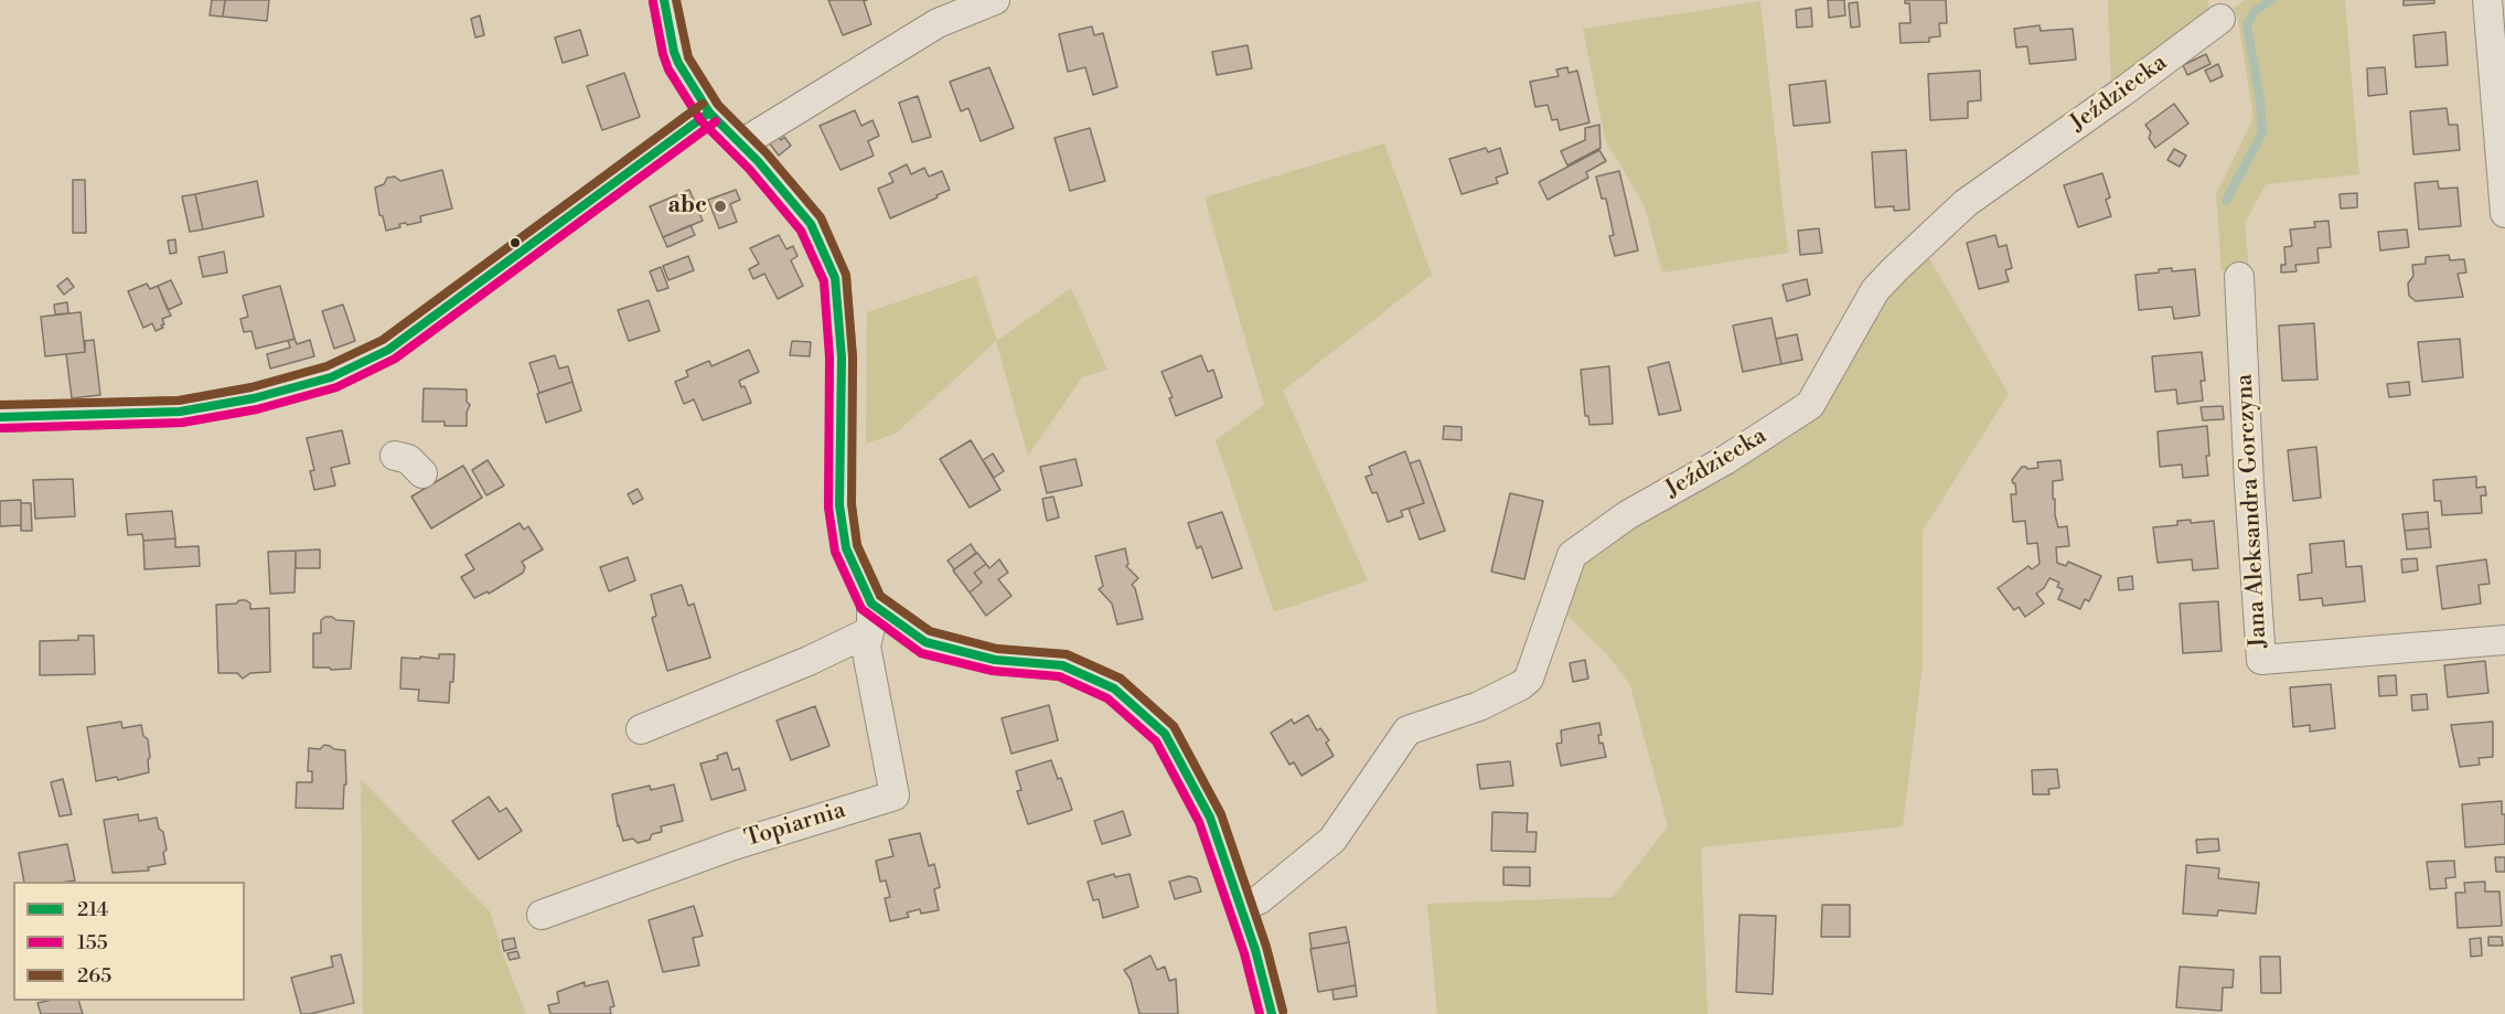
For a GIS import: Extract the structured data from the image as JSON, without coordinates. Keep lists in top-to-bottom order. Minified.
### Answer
{"streets":{"street":["Jeździecka","Jana Aleksandra Gorczyna","Topiarnia"]},"places":["abc"],"lines":["transit line 214","transit line 265","transit line 155"],"legend":["214","155","265"]}
